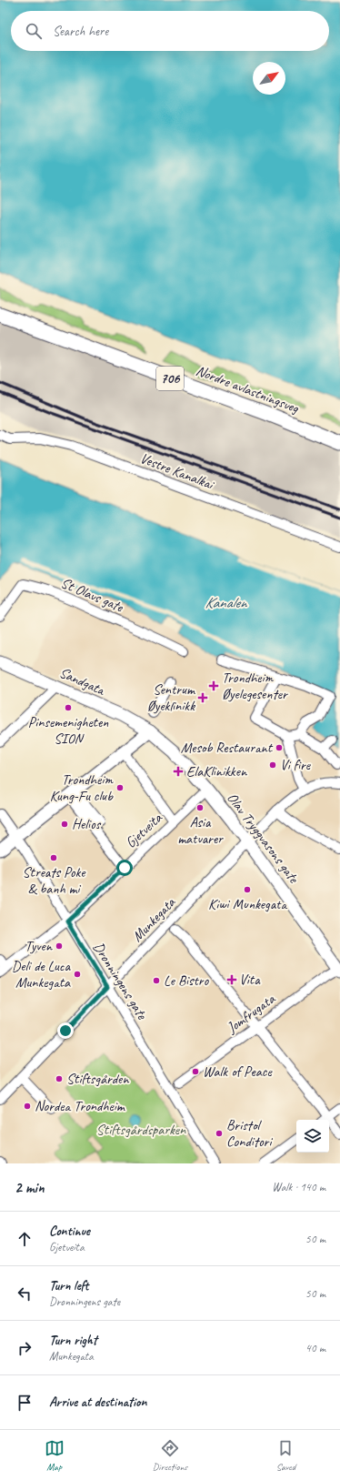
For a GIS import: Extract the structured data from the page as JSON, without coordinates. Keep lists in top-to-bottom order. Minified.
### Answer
{"streets":{"highway":["706","Nordre avlastningsveg"],"main road":["Sandgata","Olav Tryggvasons gate"],"street":["Vestre Kanalkai","St Olavs gate","Gjetveita","Munkegata","Dronningens gate","Jomfrugata"]},"crossings":[["Sandgata","Olav Tryggvasons gate"],["Gjetveita","Olav Tryggvasons gate"],["Gjetveita","Dronningens gate"],["Olav Tryggvasons gate","Munkegata"],["Olav Tryggvasons gate","Jomfrugata"],["Munkegata","Dronningens gate"]],"water":["Kanalen"],"parks":["Stiftsgårdsparken"],"places":{"health":["Trondheim Øyelegesenter","Sentrum Øyeklinikk","ElaKlinikken","Vita"],"other":["Pinsemenigheten SION","Mesob Restaurant","Vi fire","Trondheim Kung-Fu club","Asia matvarer","Helios","Streats Poke & banh mi","Kiwi Munkegata","Tyven","Deli de Luca Munkegata","Le Bistro","Walk of Peace","Stiftsgården","Nordea Trondheim","Bristol Conditori"]},"north":"top right","page":{"search":"Search here","heading":["2 min","Walk · 140 m"],"list":[["Continue","Gjetveita","50 m"],["Turn left","Dronningens gate","50 m"],["Turn right","Munkegata","40 m"],"Arrive at destination"],"nav":["Map","Directions","Saved"]}}
